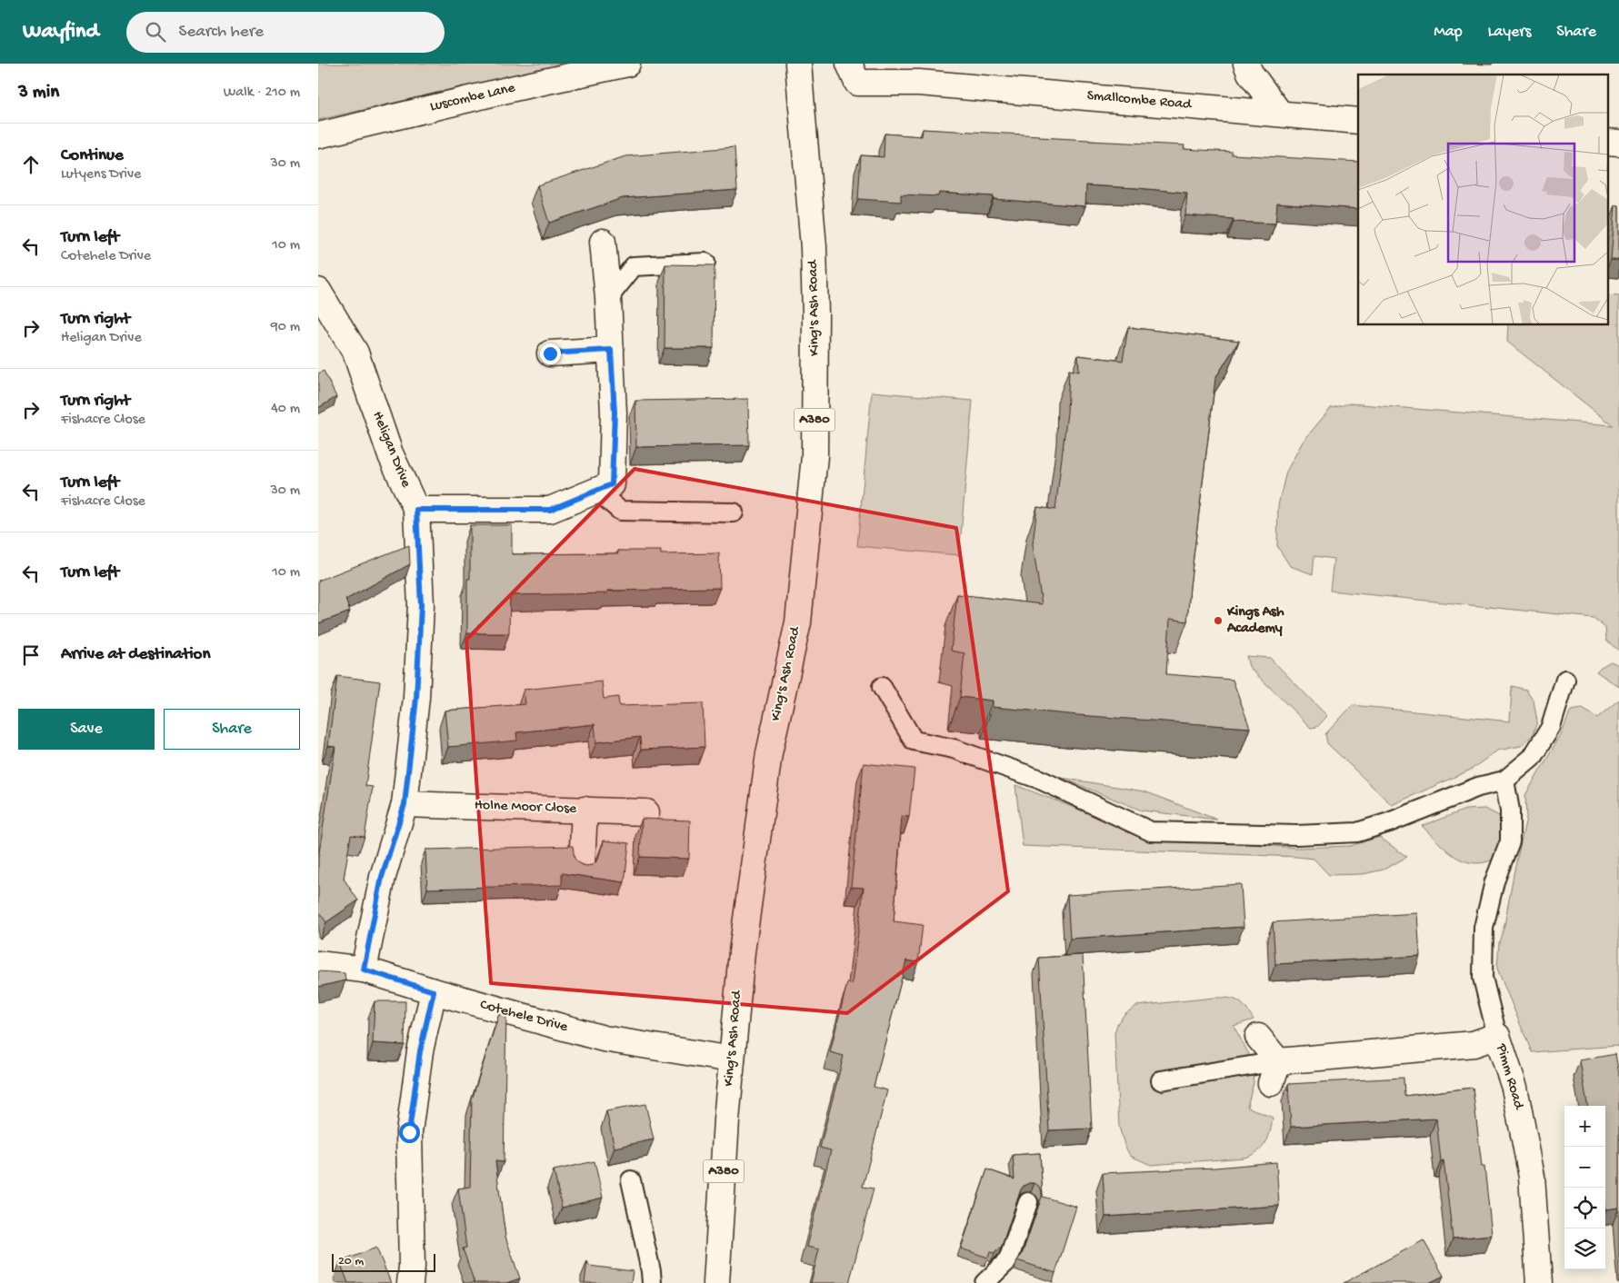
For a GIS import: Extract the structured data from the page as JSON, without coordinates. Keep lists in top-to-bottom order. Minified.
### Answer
{"streets":{"main road":["Luscombe Lane","Smallcombe Road","King's Ash Road","A380","Heligan Drive","Holne Moor Close","Cotehele Drive","Pimm Road"]},"crossings":[["King's Ash Road","Cotehele Drive"],["Heligan Drive","Holne Moor Close"],["Heligan Drive","Cotehele Drive"]],"places":["Kings Ash Academy"],"scale_bar":"20 m","page":{"header":"Wayfind","search":"Search here","nav":["Map","Layers","Share"],"heading":["3 min","Walk · 210 m"],"list":[["Continue","Lutyens Drive","30 m"],["Turn left","Cotehele Drive","10 m"],["Turn right","Heligan Drive","90 m"],["Turn right","Fishacre Close","40 m"],["Turn left","Fishacre Close","30 m"],["Turn left","10 m"],"Arrive at destination"],"buttons":["Save","Share"],"map_buttons":["+","−"],"scale":"20 m"}}
